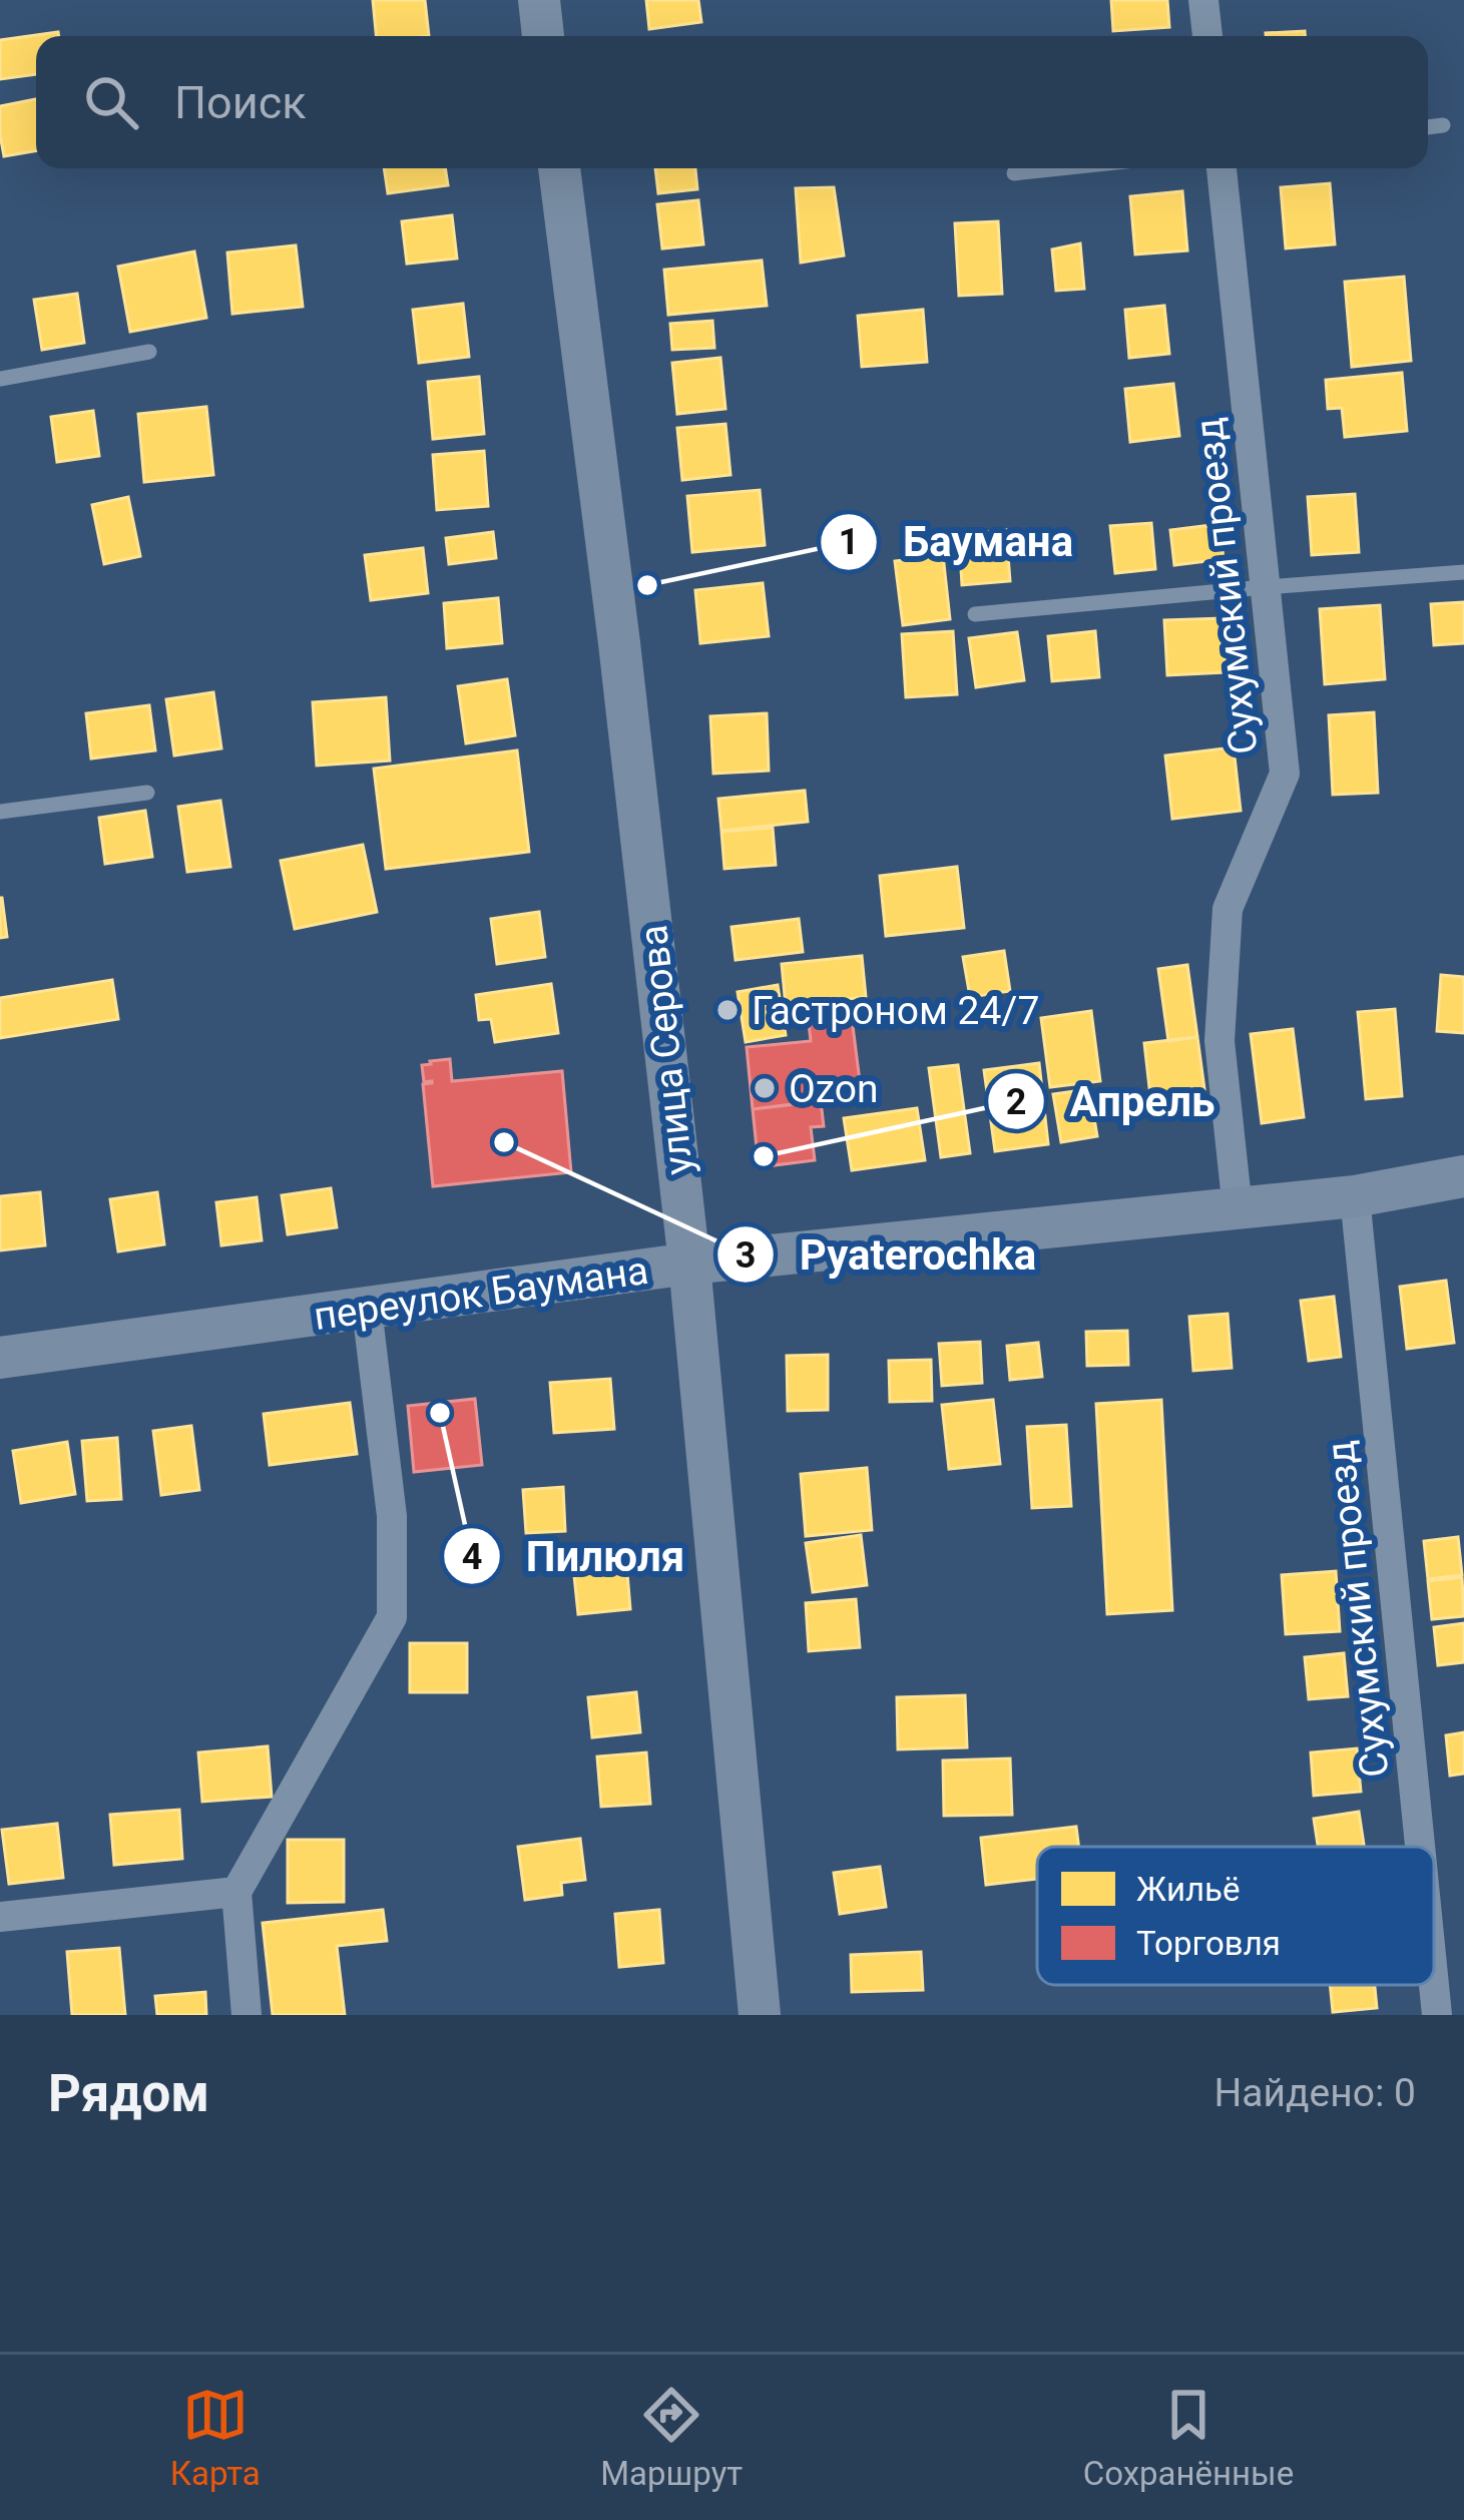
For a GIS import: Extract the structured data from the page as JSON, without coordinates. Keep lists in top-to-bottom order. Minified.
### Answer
{"streets":{"main road":["улица Серова","переулок Баумана"],"street":["Сухумский проезд"]},"crossings":[["Сухумский проезд","переулок Баумана"],["улица Серова","переулок Баумана"]],"places":["Баумана","Гастроном 24/7","Ozon","Pyaterochka","Апрель","Пилюля"],"legend":["Жильё","Торговля"],"page":{"search":"Поиск","heading":["Рядом","Найдено: 0"],"nav":["Карта","Маршрут","Сохранённые"]}}
